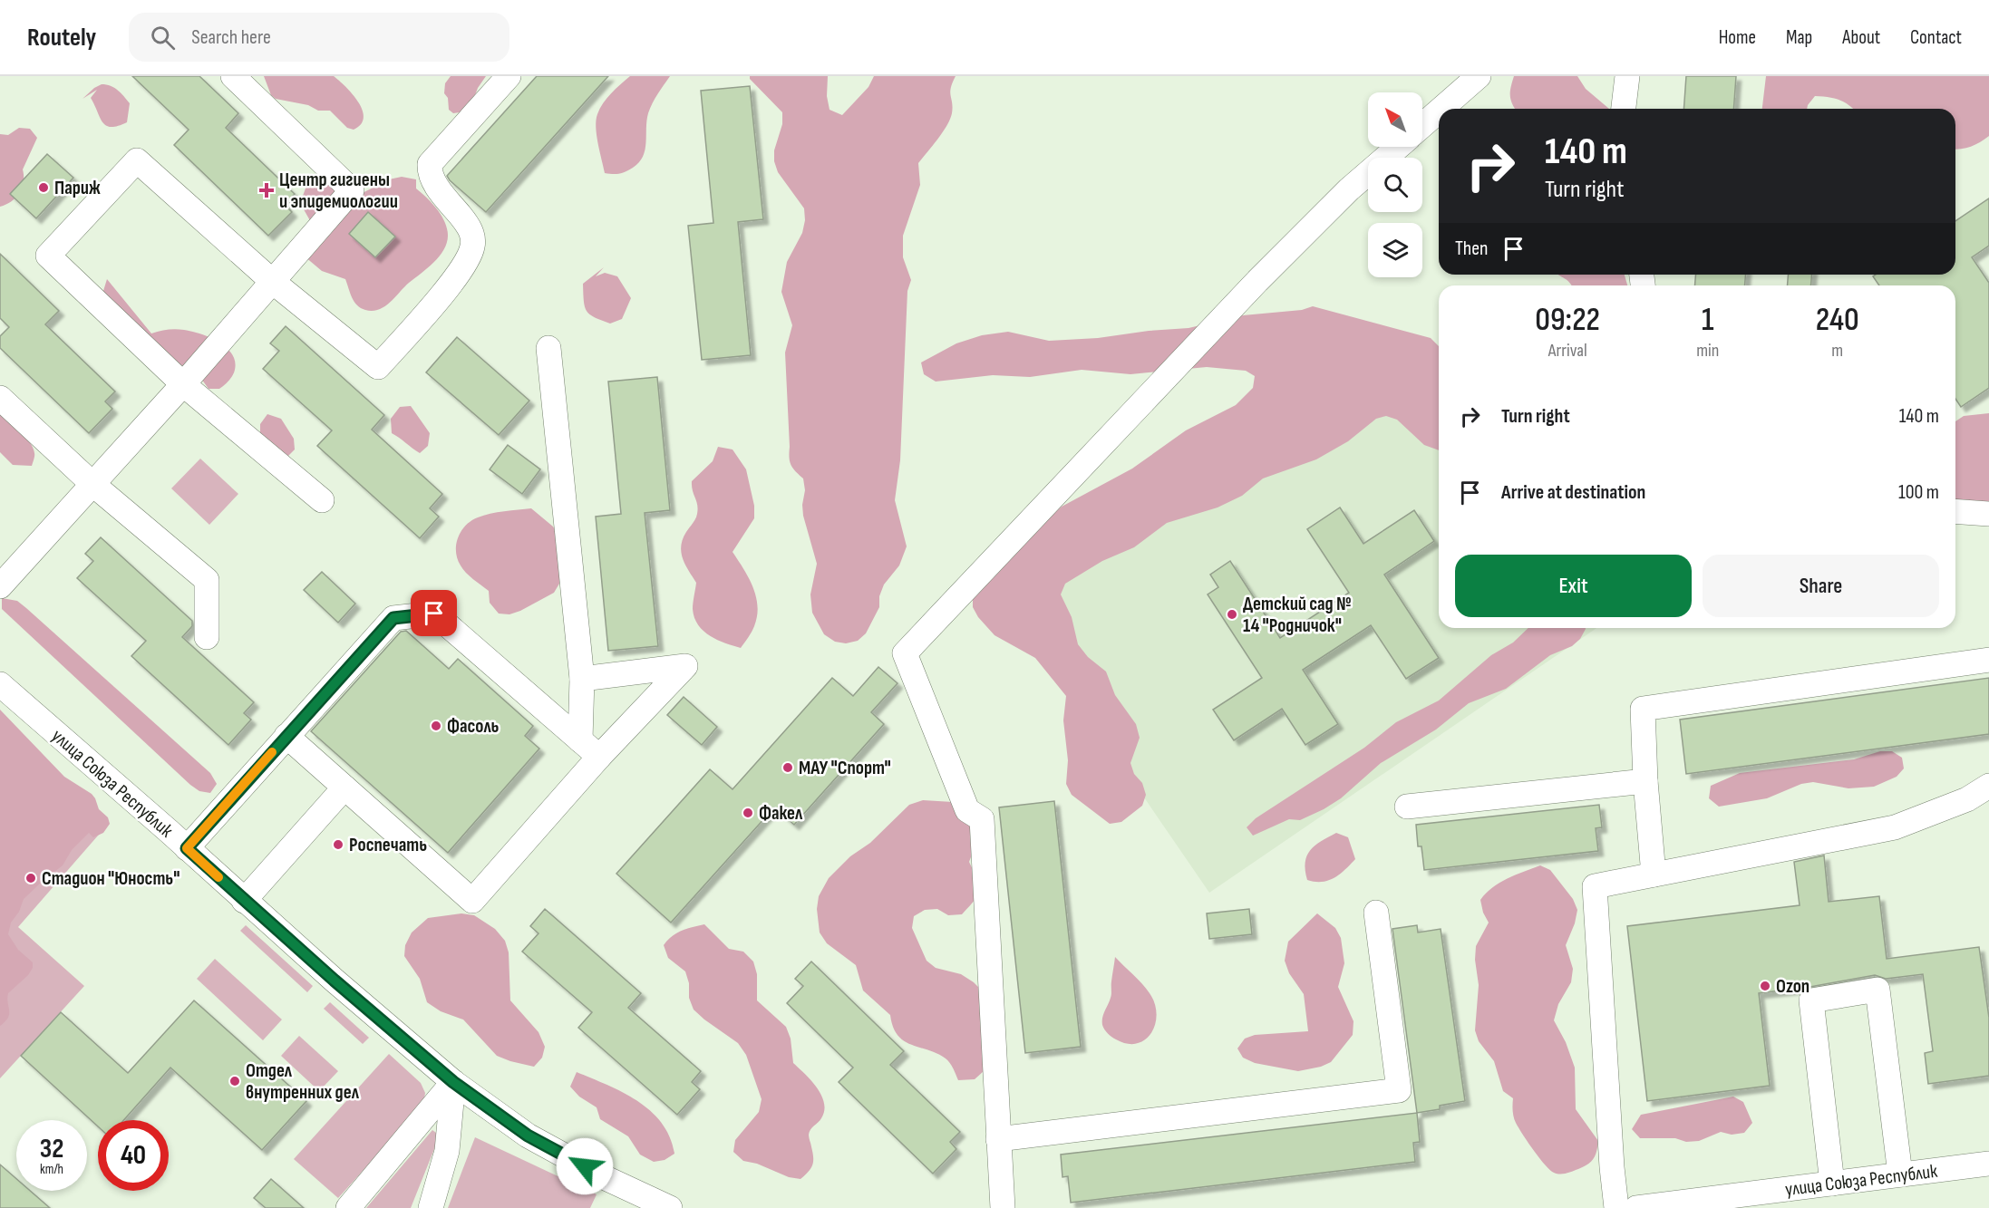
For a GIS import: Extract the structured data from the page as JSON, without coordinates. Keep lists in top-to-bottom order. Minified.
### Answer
{"streets":{"street":["улица Союза Республик"]},"places":{"other":["Париж","Детский сад № 14 \"Родничок\"","Фасоль","МАУ \"Спорт\"","Факел","Роспечать","Стадион \"Юность\"","Ozon","Отдел внутренних дел"],"health":["Центр гигиены и эпидемиологии"]},"north":"top left","page":{"header":"Routely","search":"Search here","nav":["Home","Map","About","Contact"],"turn":["140 m","Turn right"],"then":"Then","eta":["09:22","Arrival","1","min","240","m"],"list":[{"name":"Turn right","value":"140 m"},{"name":"Arrive at destination","value":"100 m"}],"buttons":["Exit","Share"],"speed":"32 km/h","limit":"40"}}
